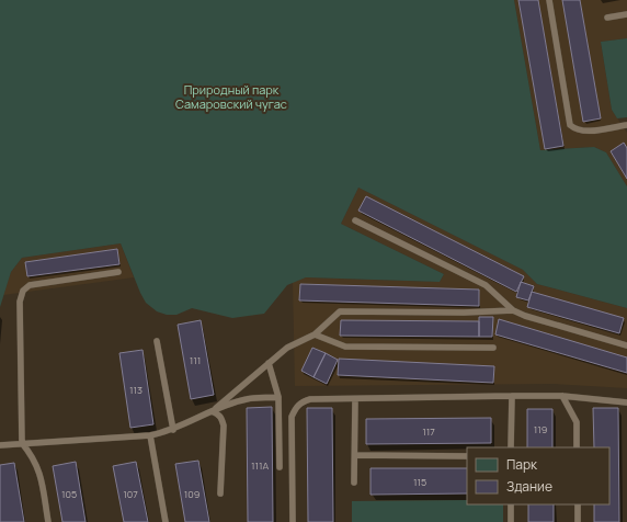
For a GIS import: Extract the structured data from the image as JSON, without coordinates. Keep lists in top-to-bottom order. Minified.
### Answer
{"parks":["Природный парк Самаровский чугас"],"house_numbers":["111","113","119","117","111А","115","105","107","109"],"legend":["Парк","Здание"]}
